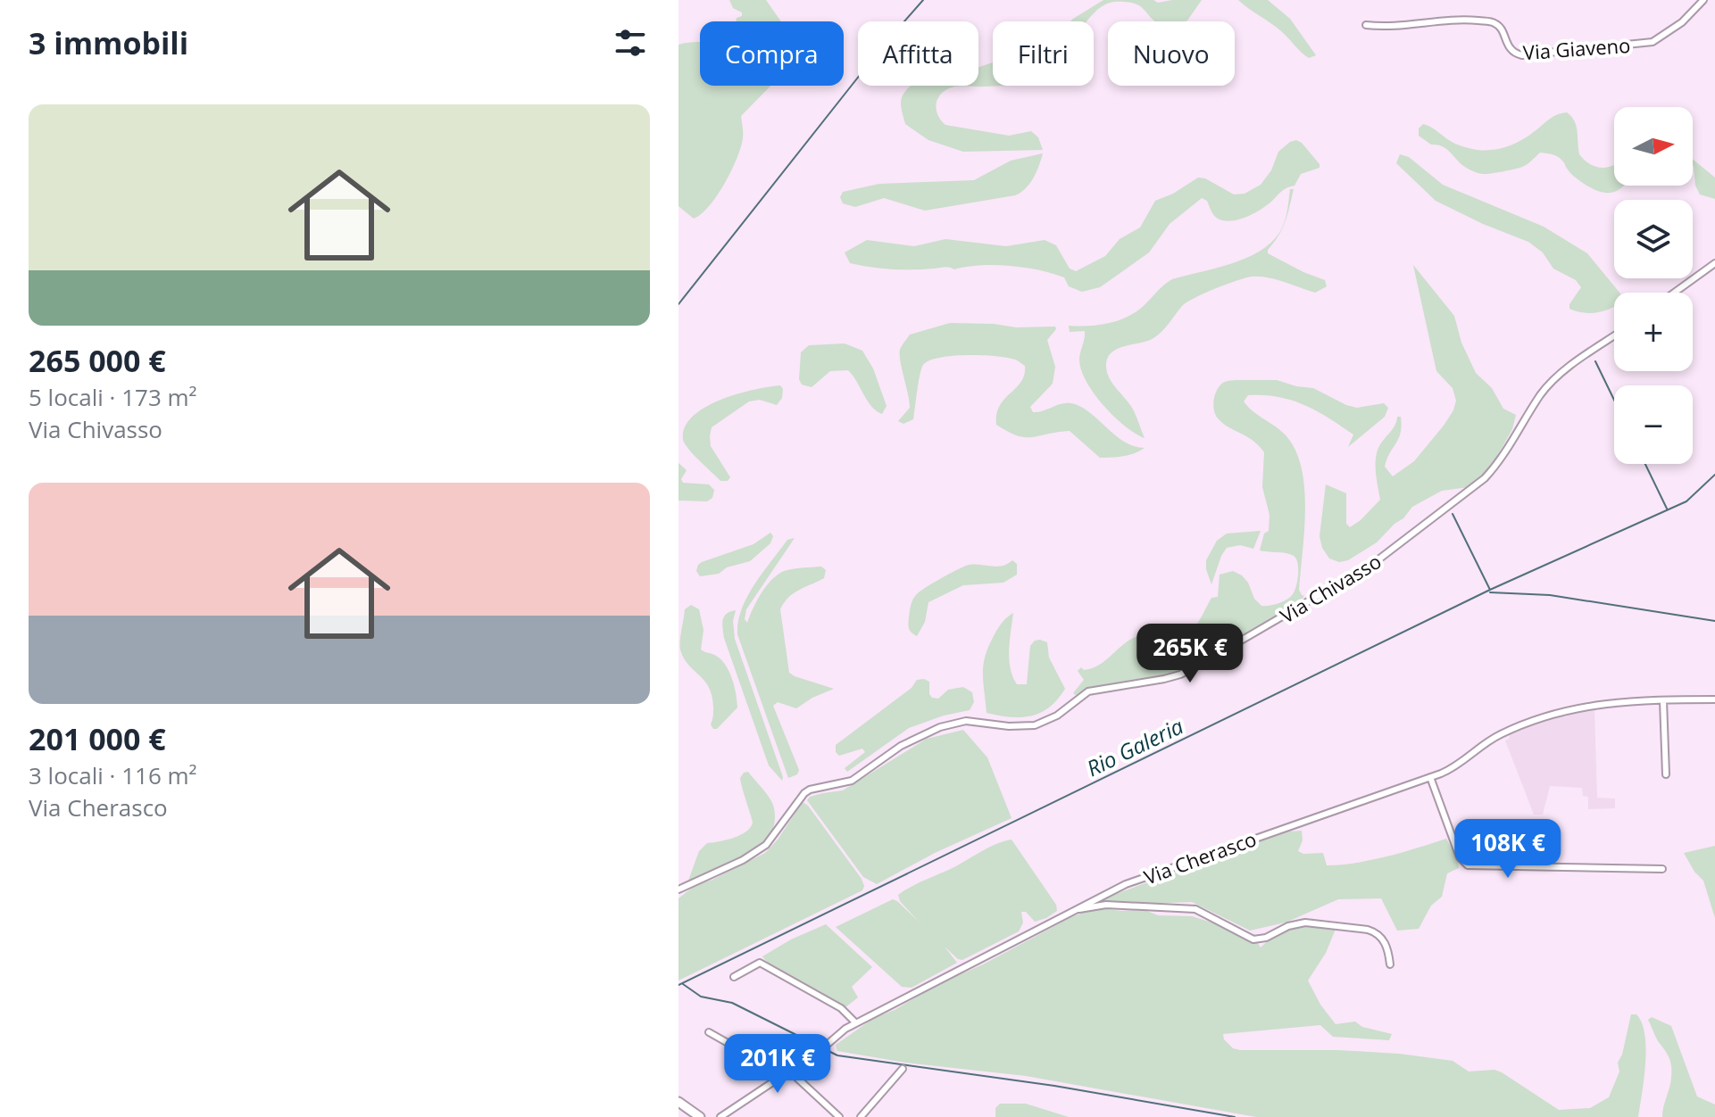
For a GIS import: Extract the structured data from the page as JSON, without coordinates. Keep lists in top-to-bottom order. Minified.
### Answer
{"streets":{"street":["Via Giaveno","Via Chivasso","Via Cherasco"]},"water":["Rio Galeria"],"north":"right","page":{"heading":"3 immobili","chip":["Compra","Affitta","Filtri","Nuovo"],"list":[{"name":"265 000 €","note":"5 locali · 173 m² · Via Chivasso"},{"name":"201 000 €","note":"3 locali · 116 m² · Via Cherasco"}],"map_buttons":["+","−"],"price":["265K €","108K €","201K €"]}}
